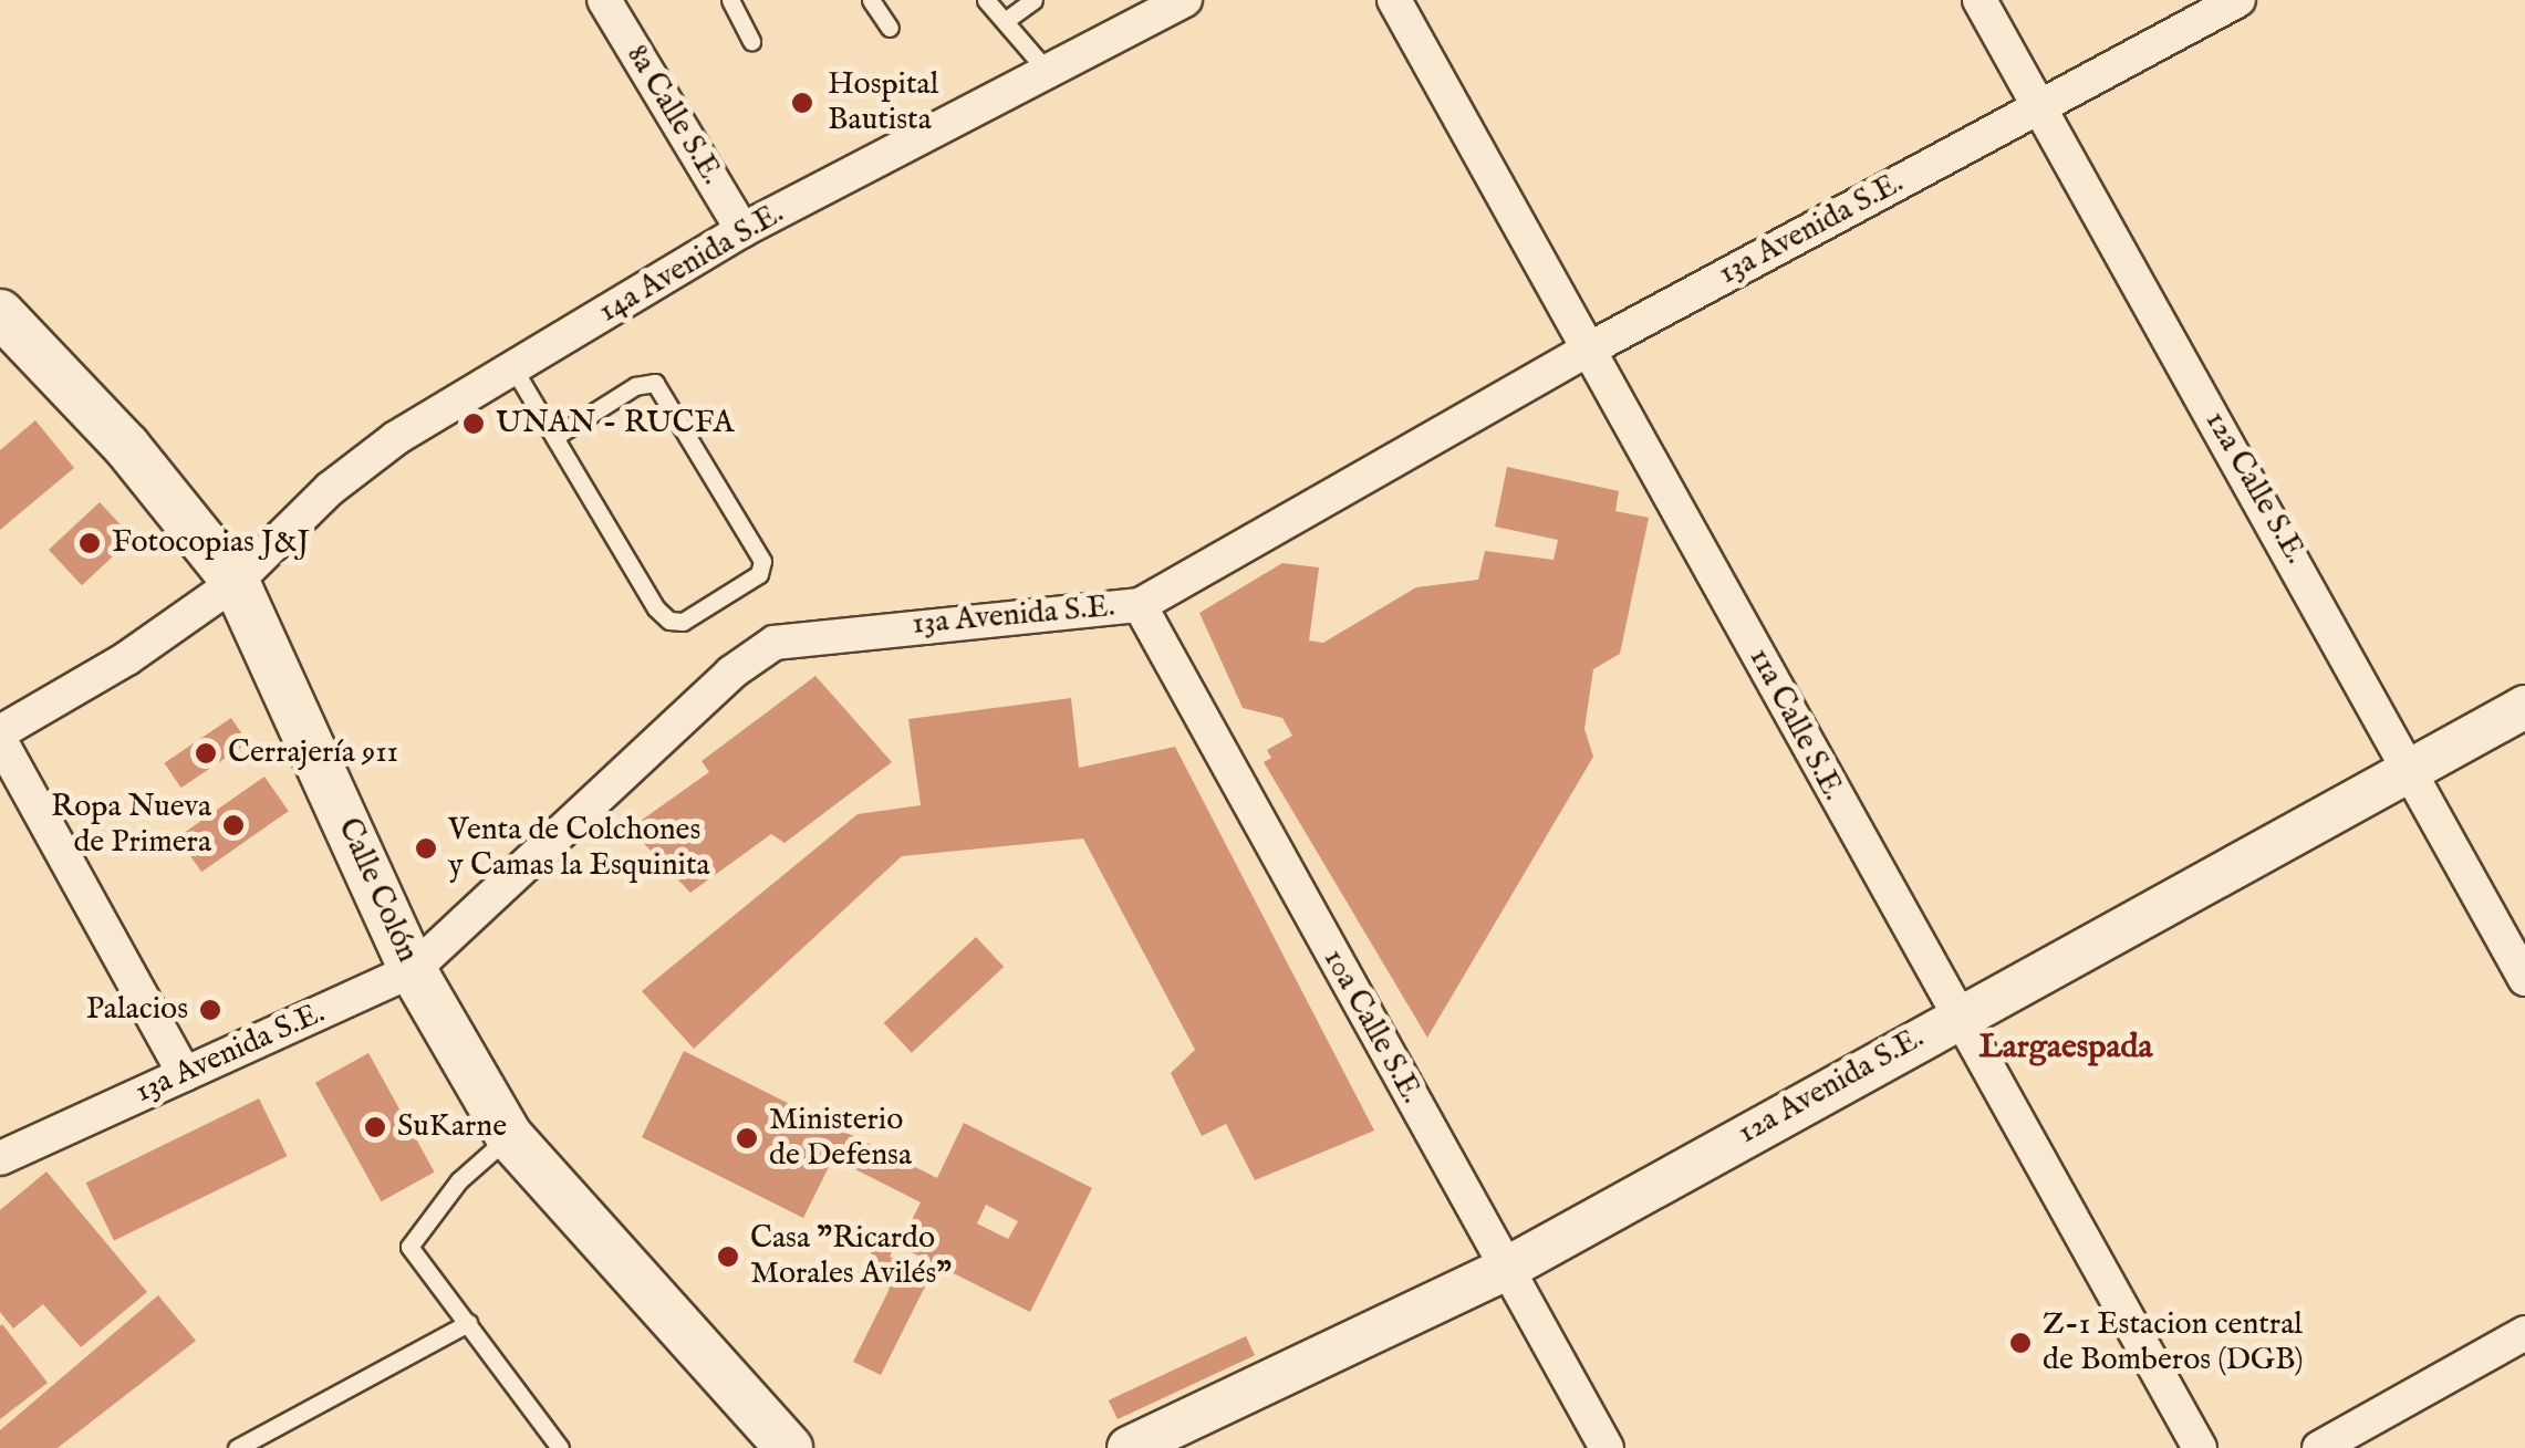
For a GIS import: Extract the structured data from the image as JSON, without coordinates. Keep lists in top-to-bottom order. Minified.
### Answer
{"streets":{"main road":["Calle Colón"],"street":["8a Calle S.E.","13a Avenida S.E.","14a Avenida S.E.","12a Calle S.E.","11a Calle S.E.","10a Calle S.E.","12a Avenida S.E."]},"crossings":[["8a Calle S.E.","14a Avenida S.E."],["13a Avenida S.E.","12a Calle S.E."],["13a Avenida S.E.","11a Calle S.E."],["13a Avenida S.E.","Calle Colón"],["13a Avenida S.E.","10a Calle S.E."],["14a Avenida S.E.","Calle Colón"],["12a Calle S.E.","12a Avenida S.E."],["11a Calle S.E.","12a Avenida S.E."],["10a Calle S.E.","12a Avenida S.E."]],"districts":["Largaespada"],"places":["Hospital Bautista","UNAN - RUCFA","Fotocopias J&J","Cerrajería 911","Ropa Nueva de Primera","Venta de Colchones y Camas la Esquinita","Palacios","SuKarne","Ministerio de Defensa","Casa \"Ricardo Morales Avilés\"","Z-1 Estacion central de Bomberos (DGB)"]}
